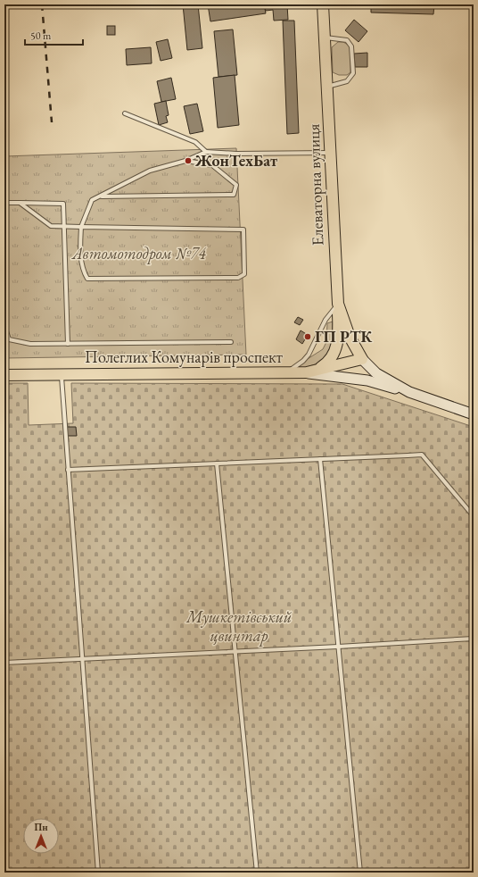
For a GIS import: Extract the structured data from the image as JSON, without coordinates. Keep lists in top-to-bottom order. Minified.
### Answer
{"streets":{"main road":["Елеваторна вулиця","Полеглих Комунарів проспект"]},"crossings":[["Елеваторна вулиця","Полеглих Комунарів проспект"]],"parks":["Автомотодром №74","Мушкетівський цвинтар"],"places":["ЖонТехБат","ГП РТК"],"scale_bar":"50 m","north":"top"}
